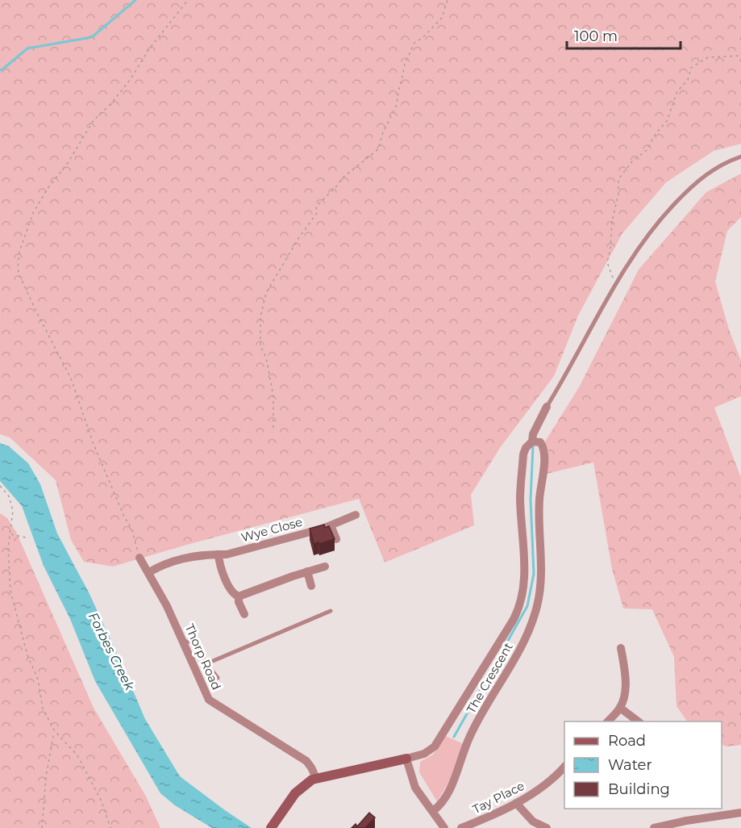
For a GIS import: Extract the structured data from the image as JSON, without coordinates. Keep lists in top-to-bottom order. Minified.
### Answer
{"streets":{"street":["Wye Close","Thorp Road","The Crescent","Tay Place"]},"crossings":[["Wye Close","Thorp Road"]],"water":["Forbes Creek"],"legend":["Road","Water","Building"],"scale_bar":"100 m"}
